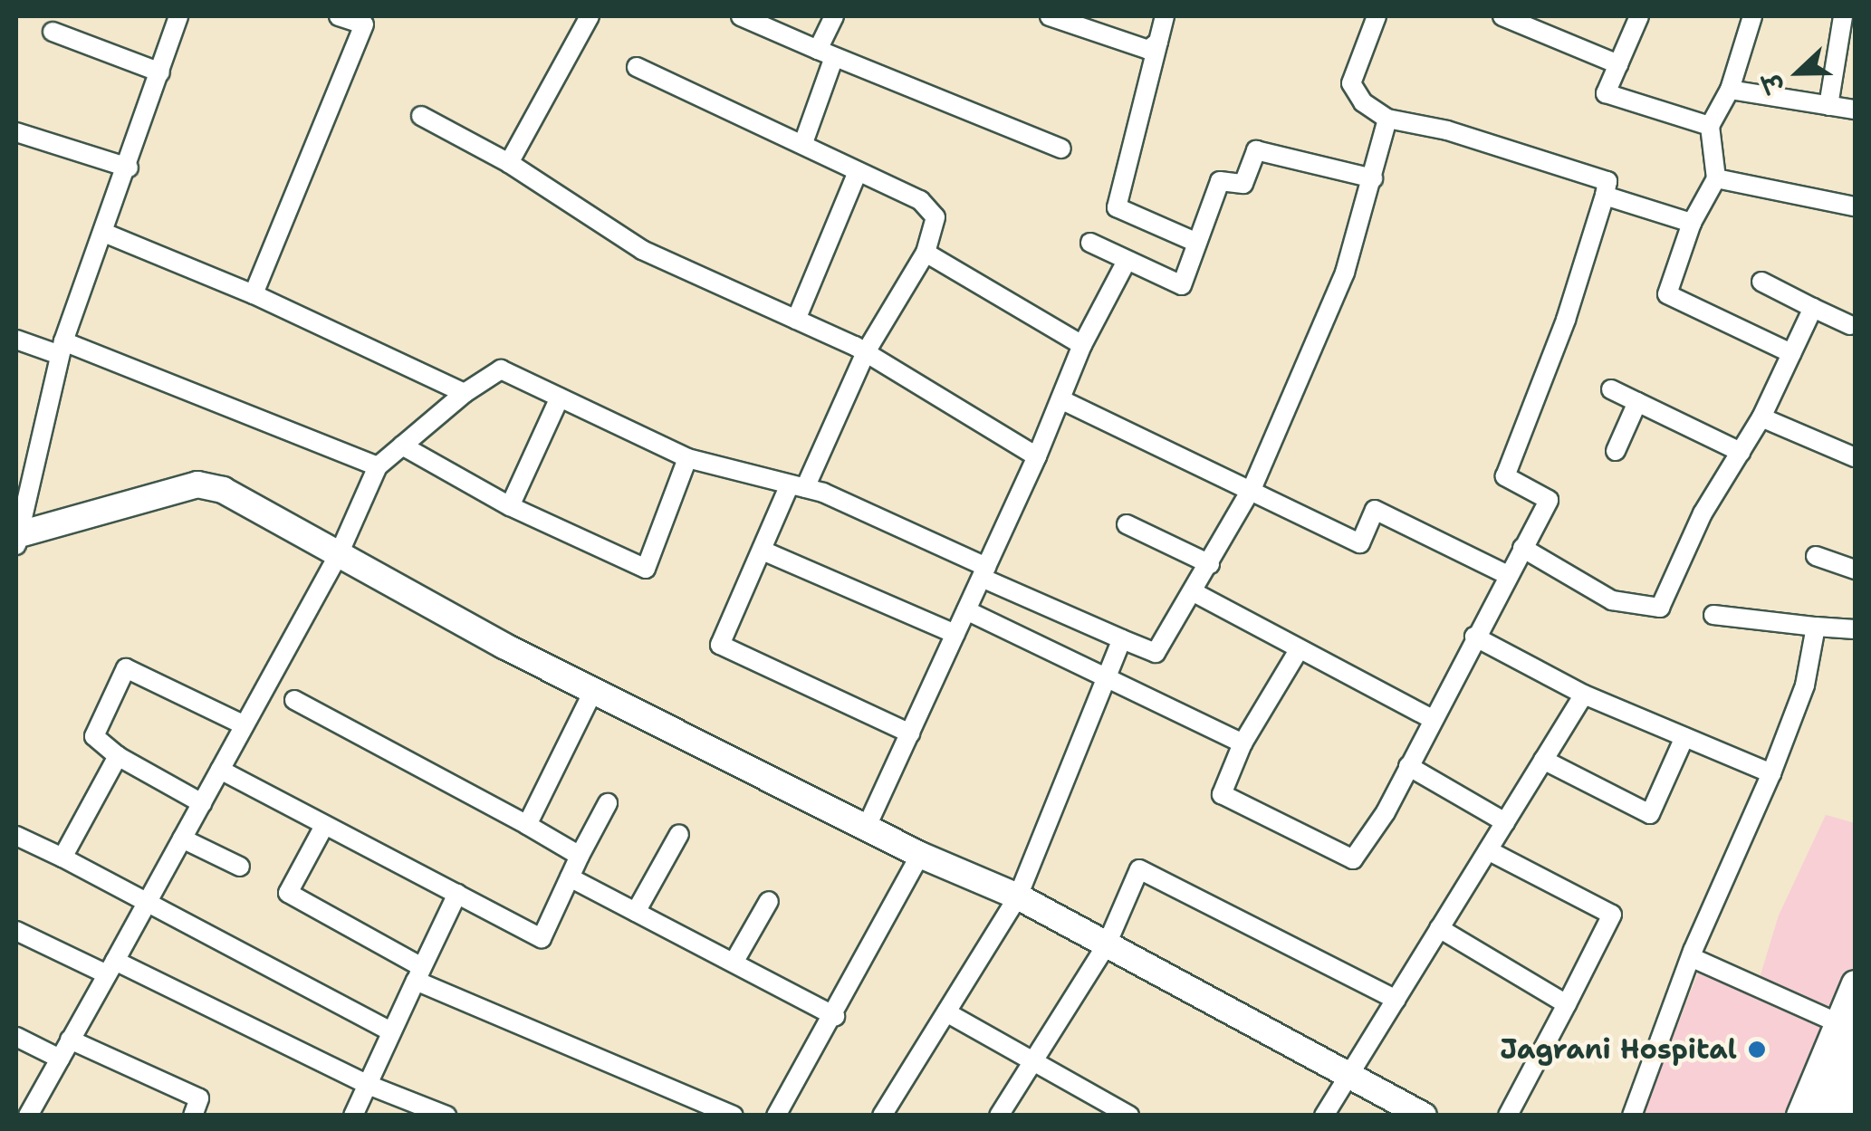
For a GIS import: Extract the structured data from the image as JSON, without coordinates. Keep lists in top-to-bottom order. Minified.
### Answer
{"places":["Jagrani Hospital"],"north":"left"}
